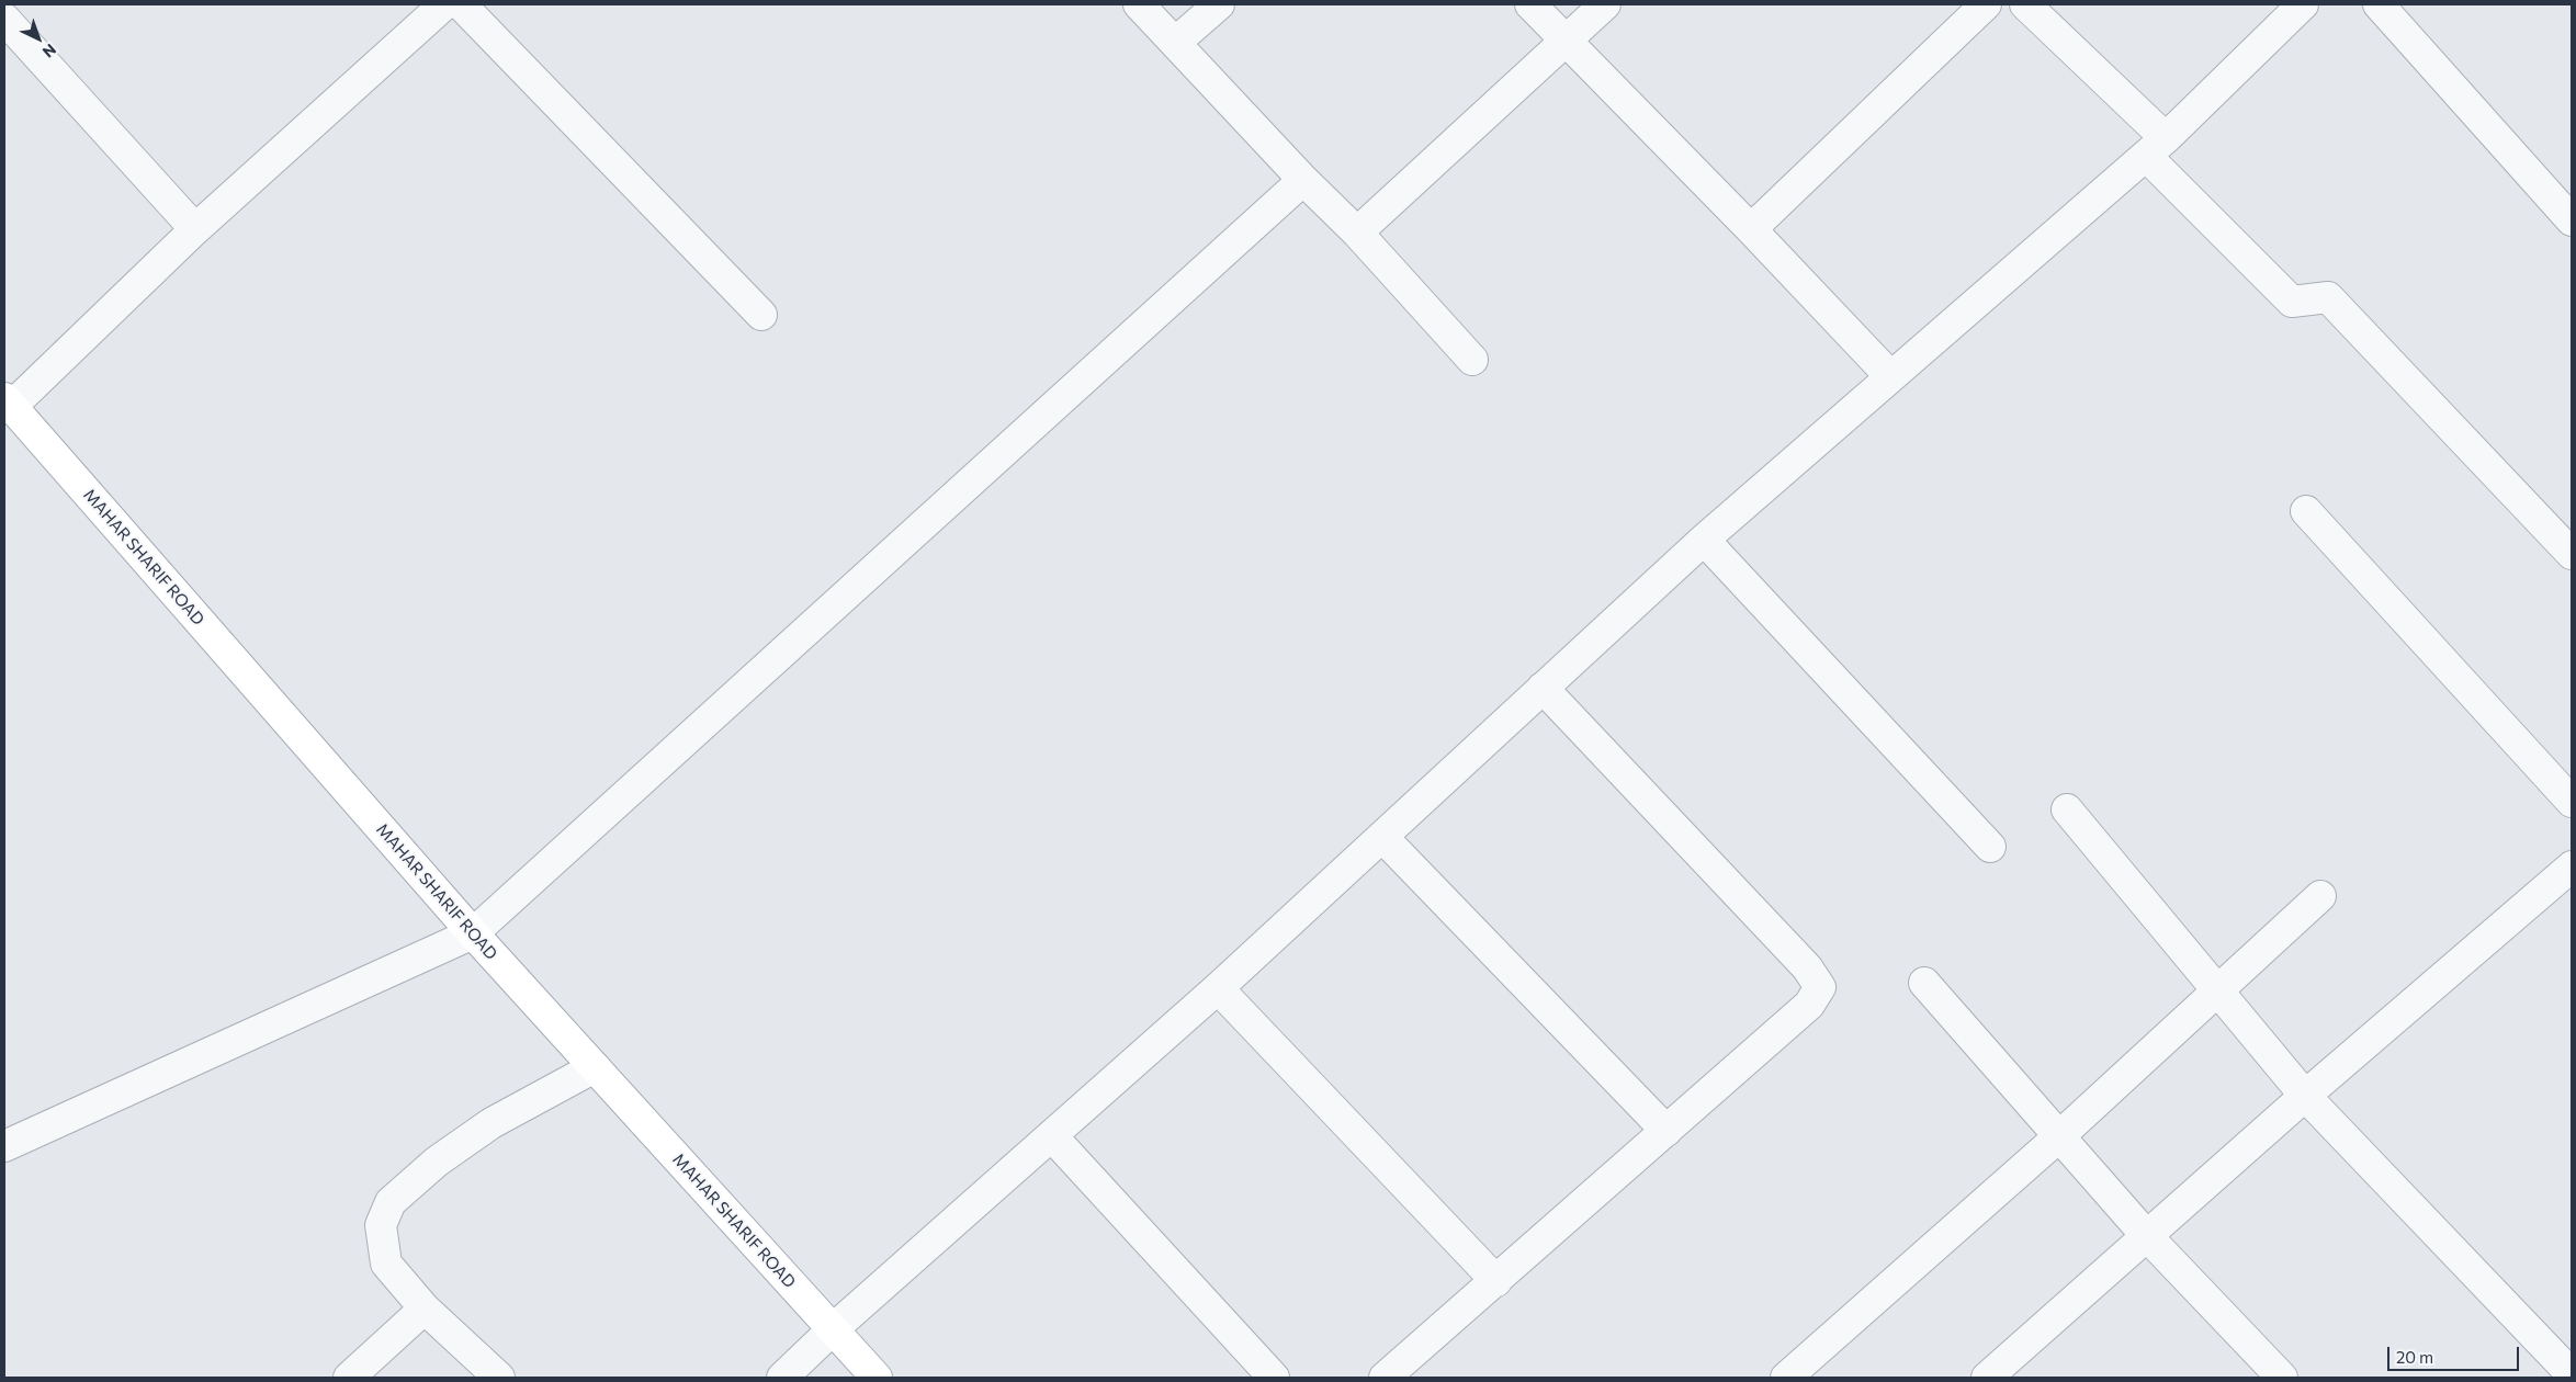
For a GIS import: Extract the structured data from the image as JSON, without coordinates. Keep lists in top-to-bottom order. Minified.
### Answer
{"streets":{"main road":["MAHAR SHARIF ROAD"]},"scale_bar":"20 m","north":"bottom right"}
